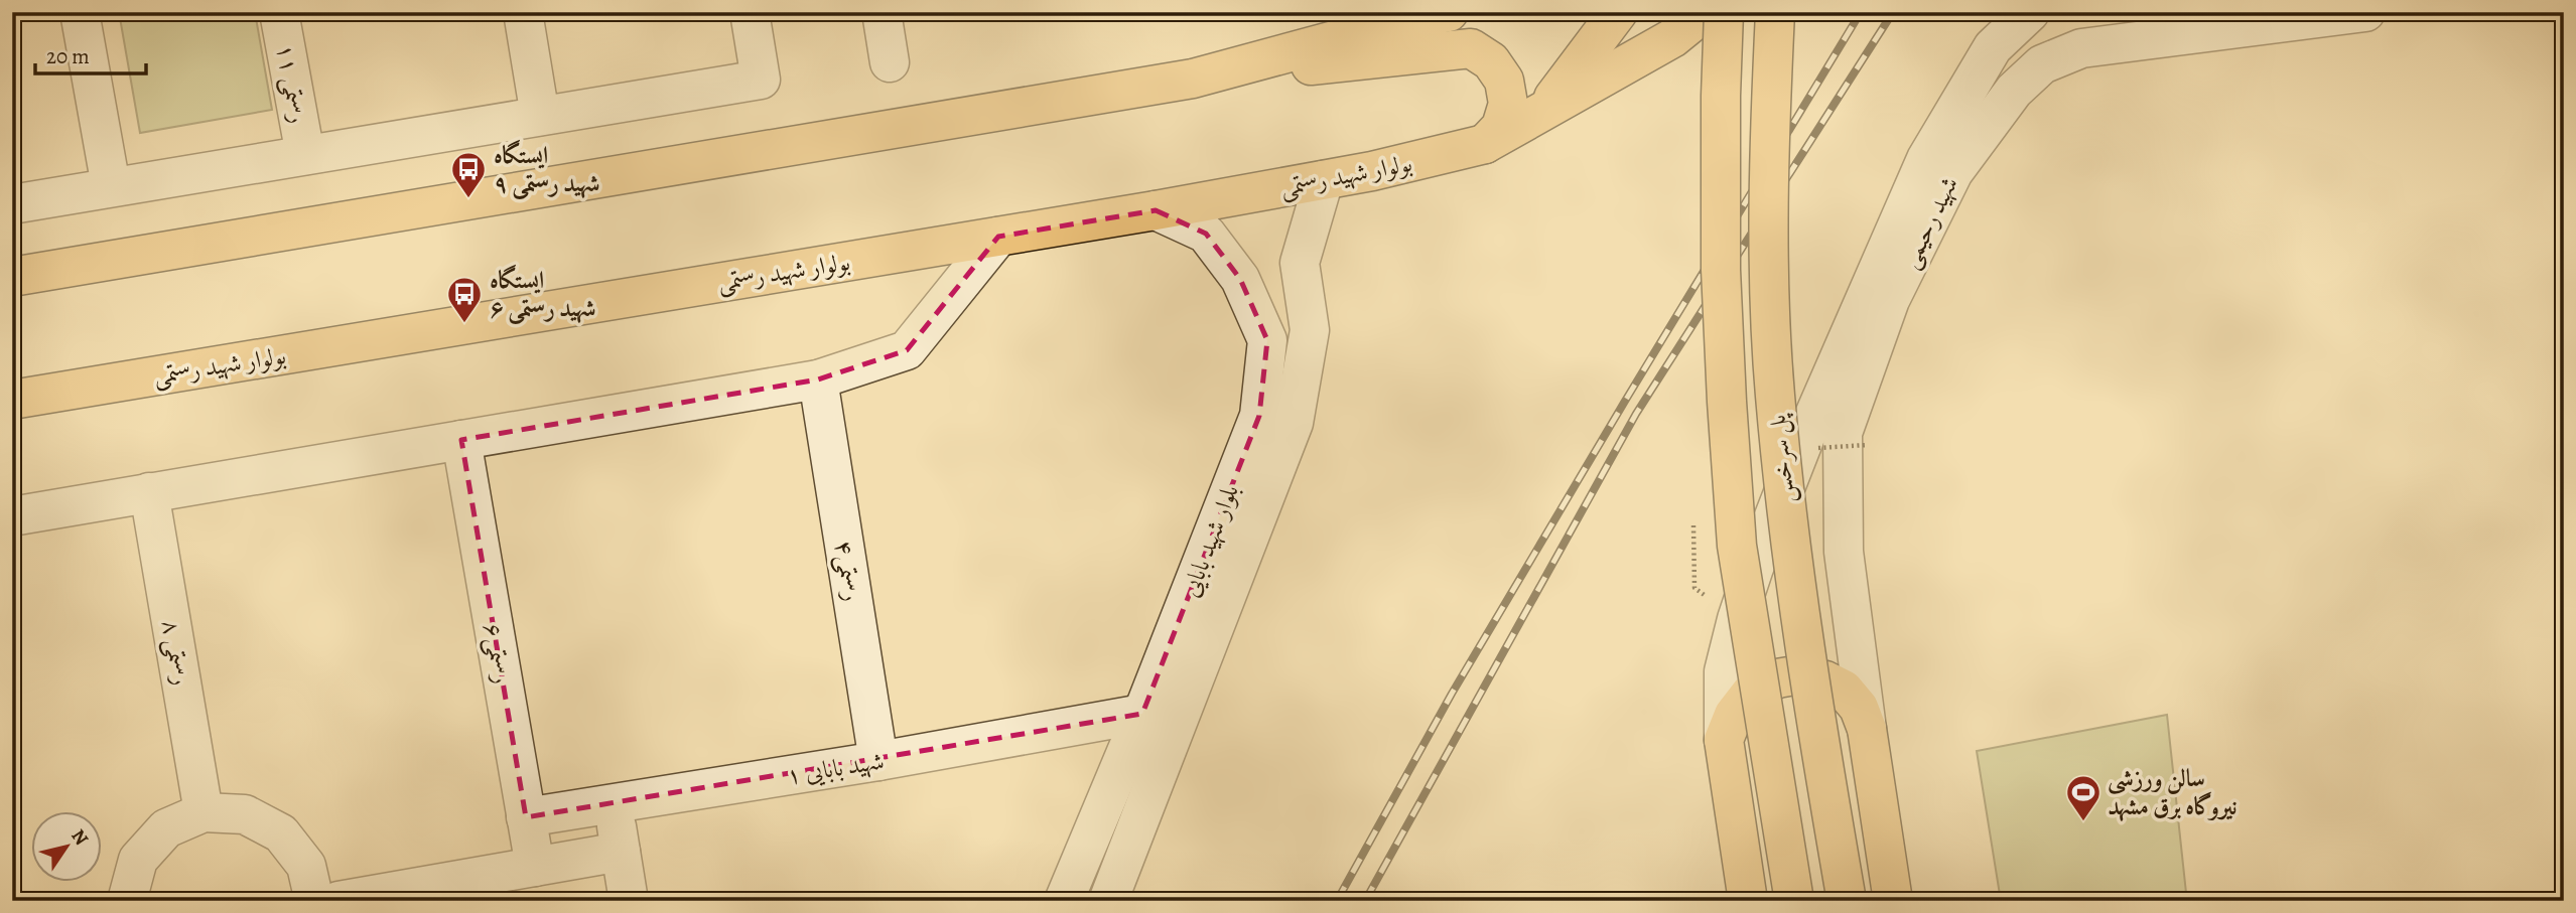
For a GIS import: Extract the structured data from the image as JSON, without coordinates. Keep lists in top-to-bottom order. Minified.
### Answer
{"streets":{"main road":["بولوار شهید رستمی","پل سرخس"],"street":["رستمی ۱۱","شهید رحیمی","بلوار شهید بابایی","رستمی۴","رستمی ۸","رستمی۶","شهید بابایی ۱"]},"crossings":[["بولوار شهید رستمی","بلوار شهید بابایی"],["بلوار شهید بابایی","شهید بابایی ۱"],["رستمی۴","شهید بابایی ۱"],["رستمی۶","شهید بابایی ۱"]],"places":{"bus stop":["ایستگاه شهید رستمی ۹","ایستگاه شهید رستمی ۶"],"sports":["سالن ورزشی نیروگاه برق مشهد"]},"scale_bar":"20 m","north":"top right"}
